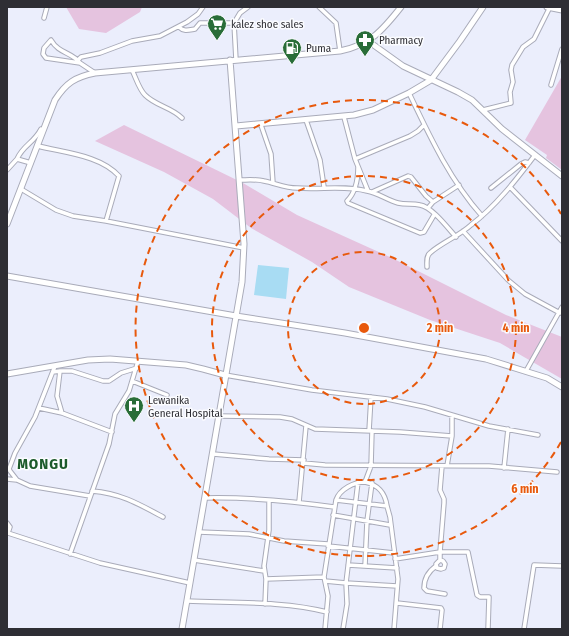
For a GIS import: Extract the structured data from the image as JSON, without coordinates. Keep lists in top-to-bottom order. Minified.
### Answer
{"districts":["MONGU"],"places":{"supermarket":["kalez shoe sales"],"pharmacy":["Pharmacy"],"fuel station":["Puma"],"hospital":["Lewanika General Hospital"]},"rings":["2 min","4 min","6 min"]}
